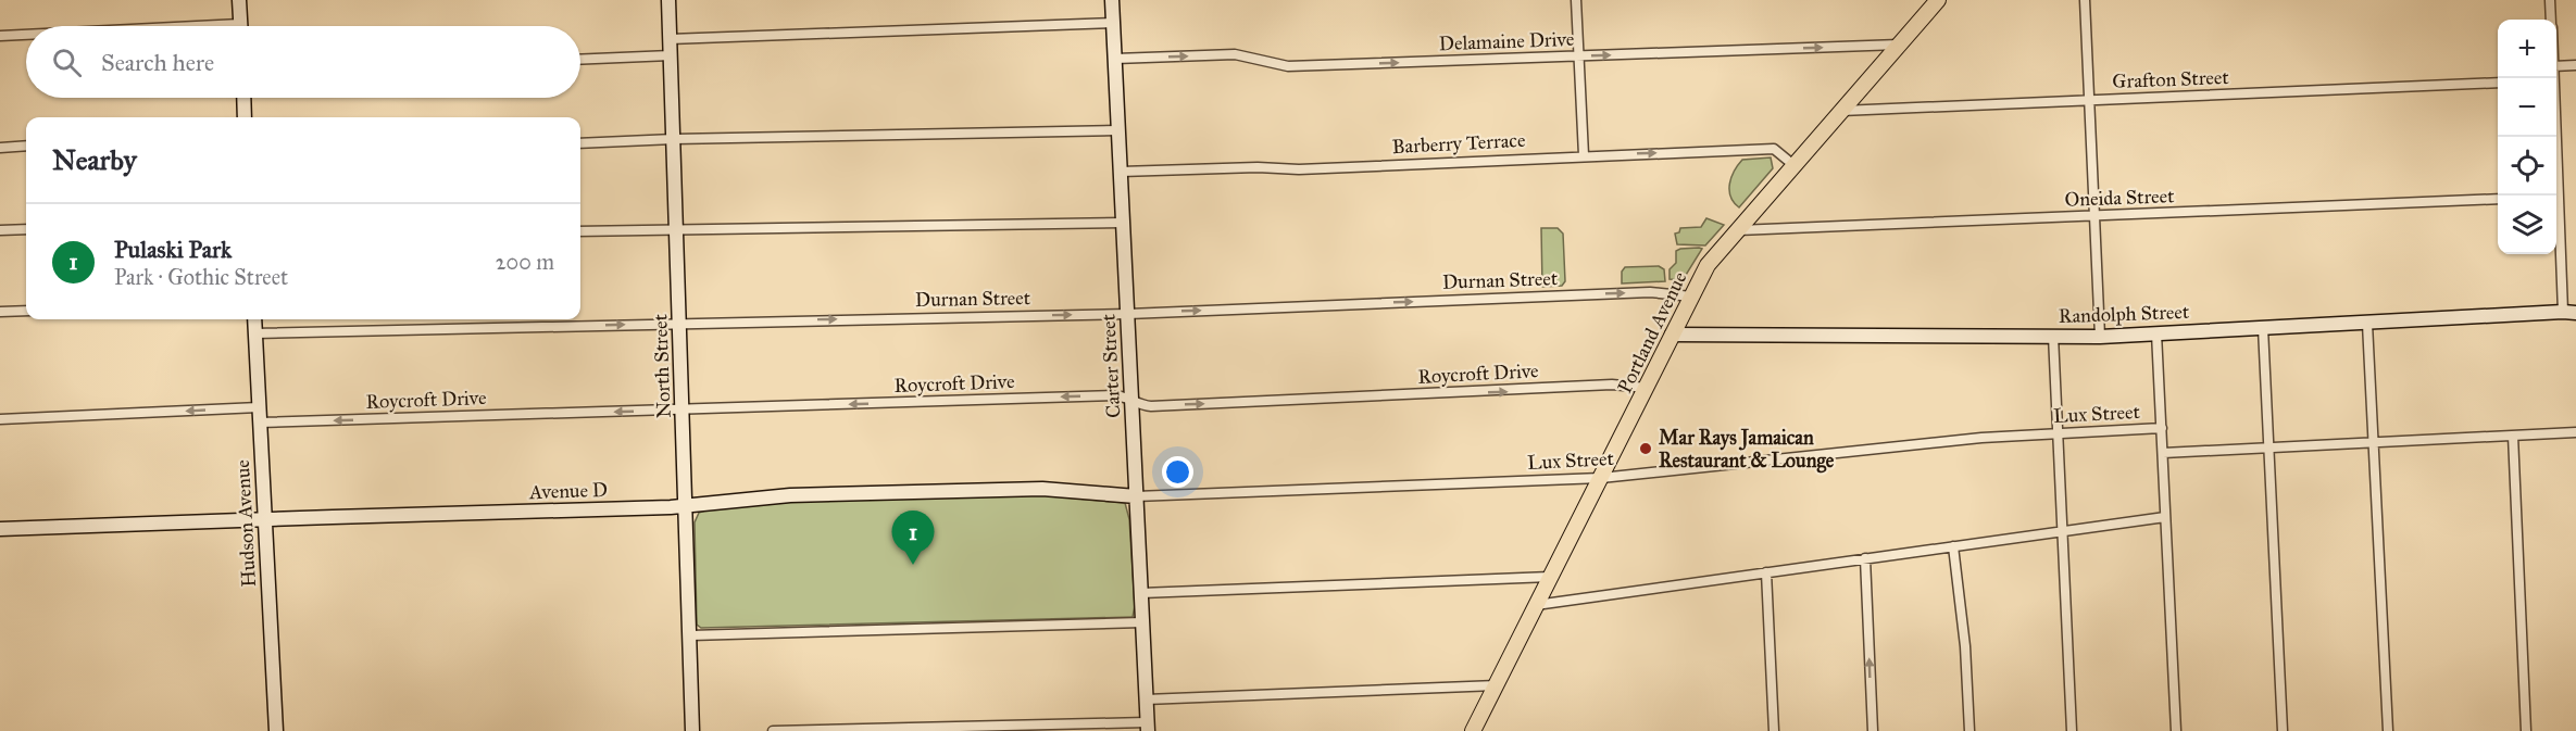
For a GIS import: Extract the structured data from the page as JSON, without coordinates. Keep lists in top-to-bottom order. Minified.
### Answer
{"streets":{"main road":["Portland Avenue"],"street":["Delamaine Drive","Grafton Street","Barberry Terrace","Oneida Street","Durnan Street","Randolph Street","North Street","Carter Street","Roycroft Drive","Lux Street","Avenue D","Hudson Avenue"]},"crossings":[["Delamaine Drive","Portland Avenue"],["Delamaine Drive","Carter Street"],["Grafton Street","Portland Avenue"],["Barberry Terrace","Portland Avenue"],["Barberry Terrace","Carter Street"],["Oneida Street","Portland Avenue"],["Durnan Street","Portland Avenue"],["Durnan Street","North Street"],["Durnan Street","Carter Street"],["Durnan Street","Hudson Avenue"],["Randolph Street","Portland Avenue"],["Portland Avenue","Roycroft Drive"],["Portland Avenue","Lux Street"],["North Street","Roycroft Drive"],["North Street","Avenue D"],["Carter Street","Roycroft Drive"],["Carter Street","Lux Street"],["Carter Street","Avenue D"],["Roycroft Drive","Hudson Avenue"],["Lux Street","Avenue D"],["Avenue D","Hudson Avenue"]],"one_way":["Delamaine Drive","Durnan Street"],"places":["Mar Rays Jamaican Restaurant & Lounge"],"page":{"map_buttons":["+","−"],"search":"Search here","heading":"Nearby","list":[{"mark":"1","name":"Pulaski Park","note":"Park · Gothic Street","value":"200 m"}],"pins":"1"}}
